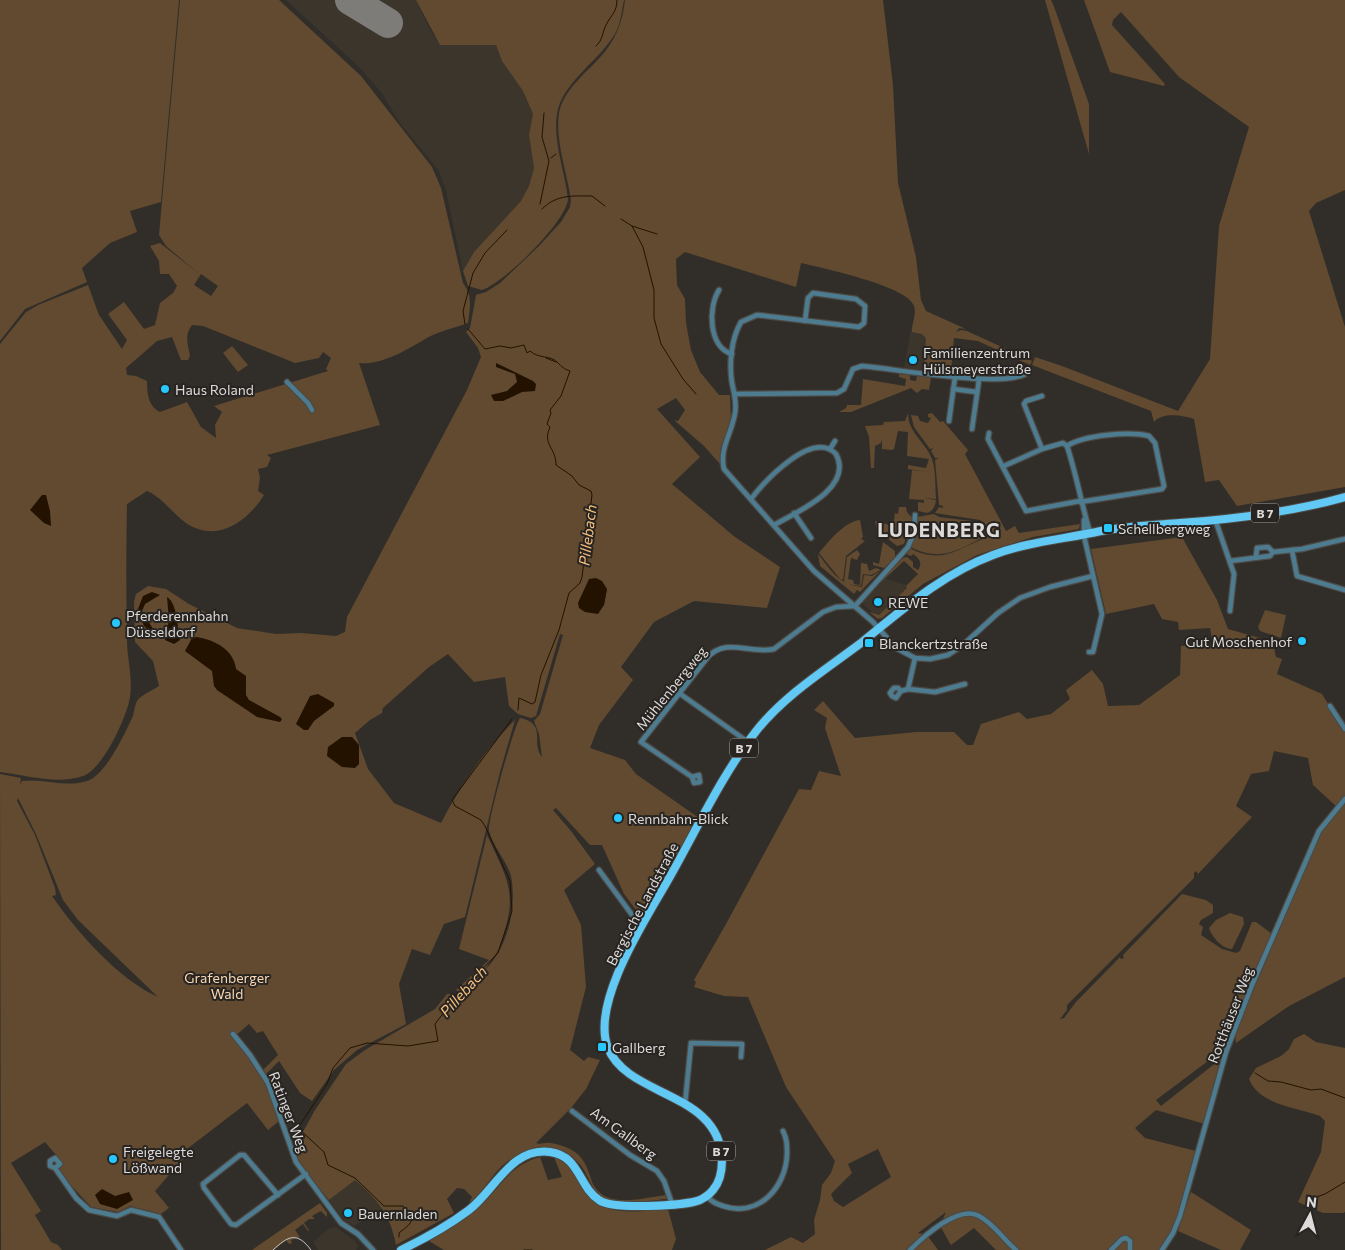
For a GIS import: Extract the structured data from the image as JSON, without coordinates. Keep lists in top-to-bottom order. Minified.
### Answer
{"streets":{"main road":["B 7","Bergische Landstraße"],"street":["Mühlenbergweg","Rotthäuser Weg","Ratinger Weg","Am Gallberg"]},"districts":["LUDENBERG"],"water":["Pillebach"],"parks":["Grafenberger Wald"],"places":{"other":["Familienzentrum Hülsmeyerstraße","Haus Roland","REWE","Pferderennbahn Düsseldorf","Gut Moschenhof","Rennbahn-Blick","Freigelegte Lößwand","Bauernladen"],"transit":["Schellbergweg","Blanckertzstraße","Gallberg"]},"north":"top"}
